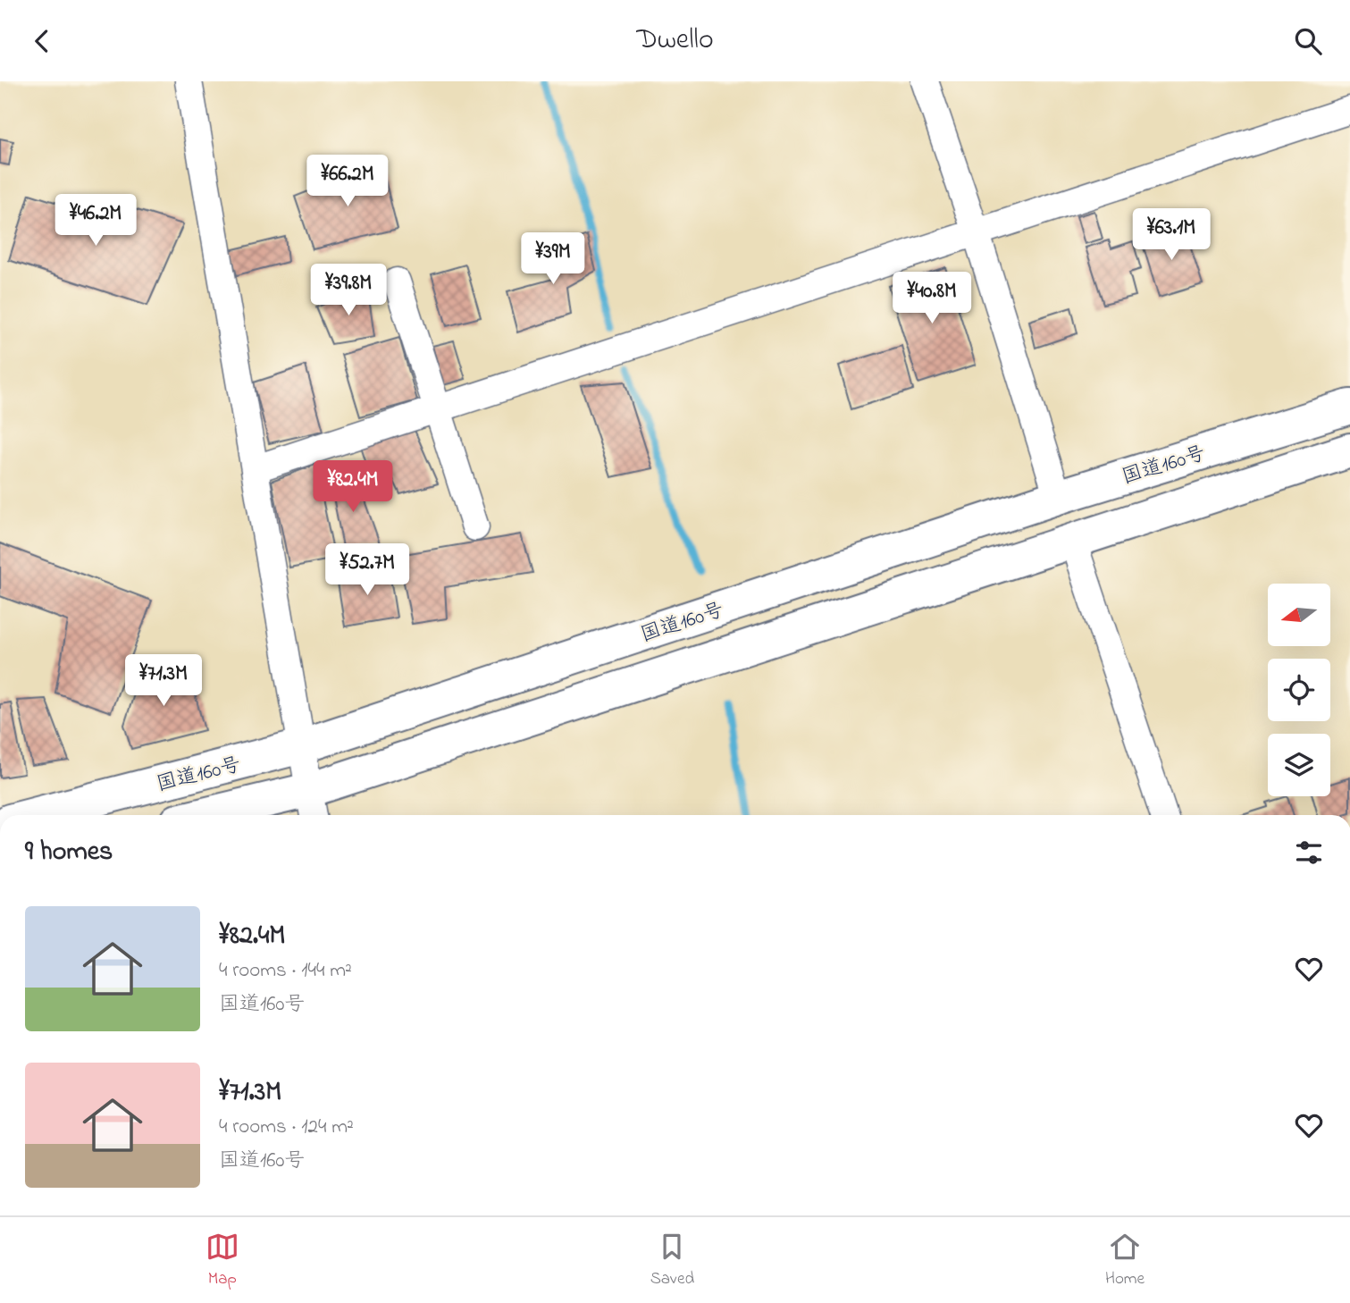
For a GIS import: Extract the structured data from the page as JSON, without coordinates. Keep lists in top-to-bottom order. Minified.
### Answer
{"streets":{"highway":["国道160号"]},"north":"left","page":{"header":"Dwello","price":["¥66.2M","¥46.2M","¥63.1M","¥39M","¥39.8M","¥40.8M","¥82.4M","¥52.7M","¥71.3M"],"heading":"9 homes","list":[{"name":"¥82.4M","note":"4 rooms · 144 m² · 国道160号"},{"name":"¥71.3M","note":"4 rooms · 124 m² · 国道160号"}],"tabs":["Map","Saved","Home"]}}
